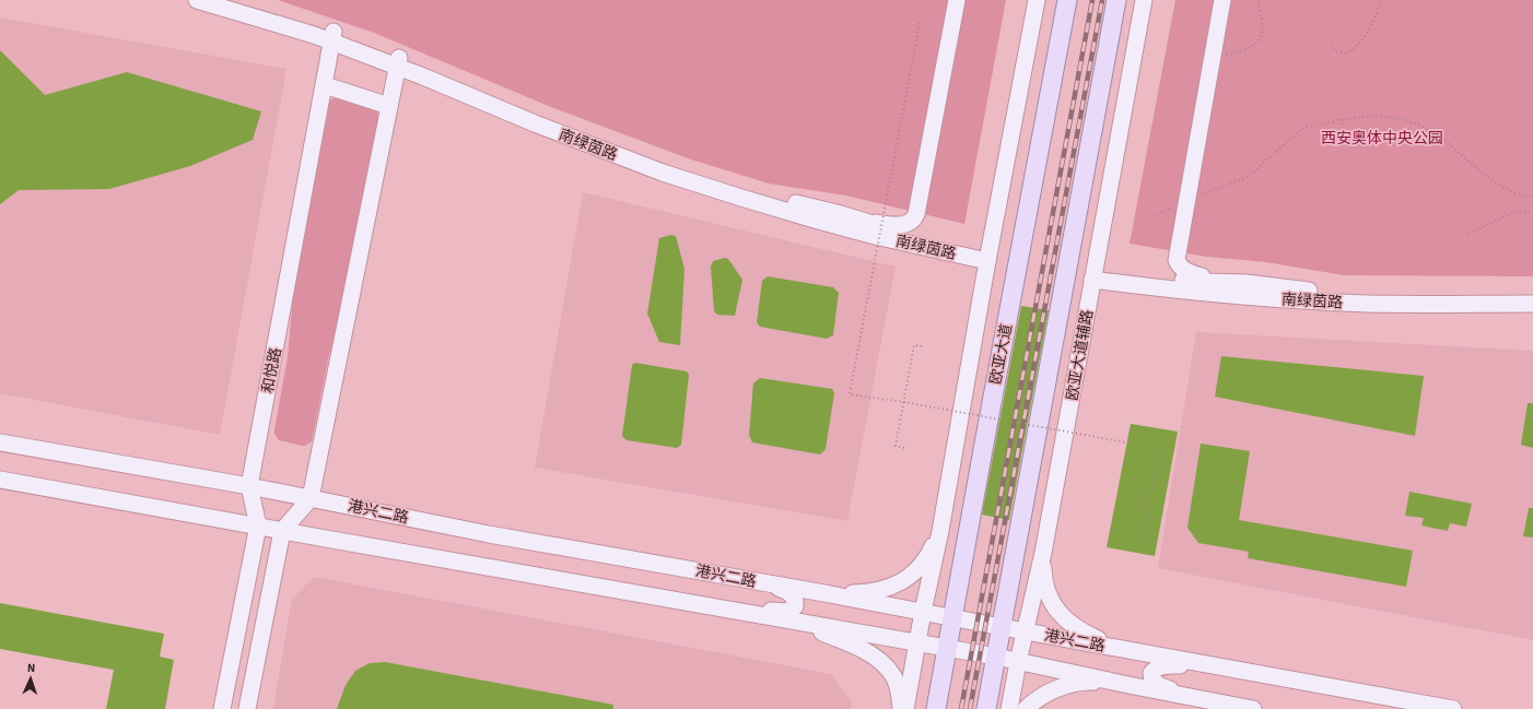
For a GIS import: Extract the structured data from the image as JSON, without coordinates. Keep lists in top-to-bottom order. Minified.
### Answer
{"streets":{"main road":["欧亚大道"],"street":["南绿茵路","欧亚大道辅路","和悦路","港兴二路"]},"crossings":[["南绿茵路","欧亚大道辅路"],["南绿茵路","和悦路"],["欧亚大道","港兴二路"],["欧亚大道辅路","港兴二路"],["和悦路","港兴二路"]],"parks":["西安奥体中央公园"],"north":"top"}
